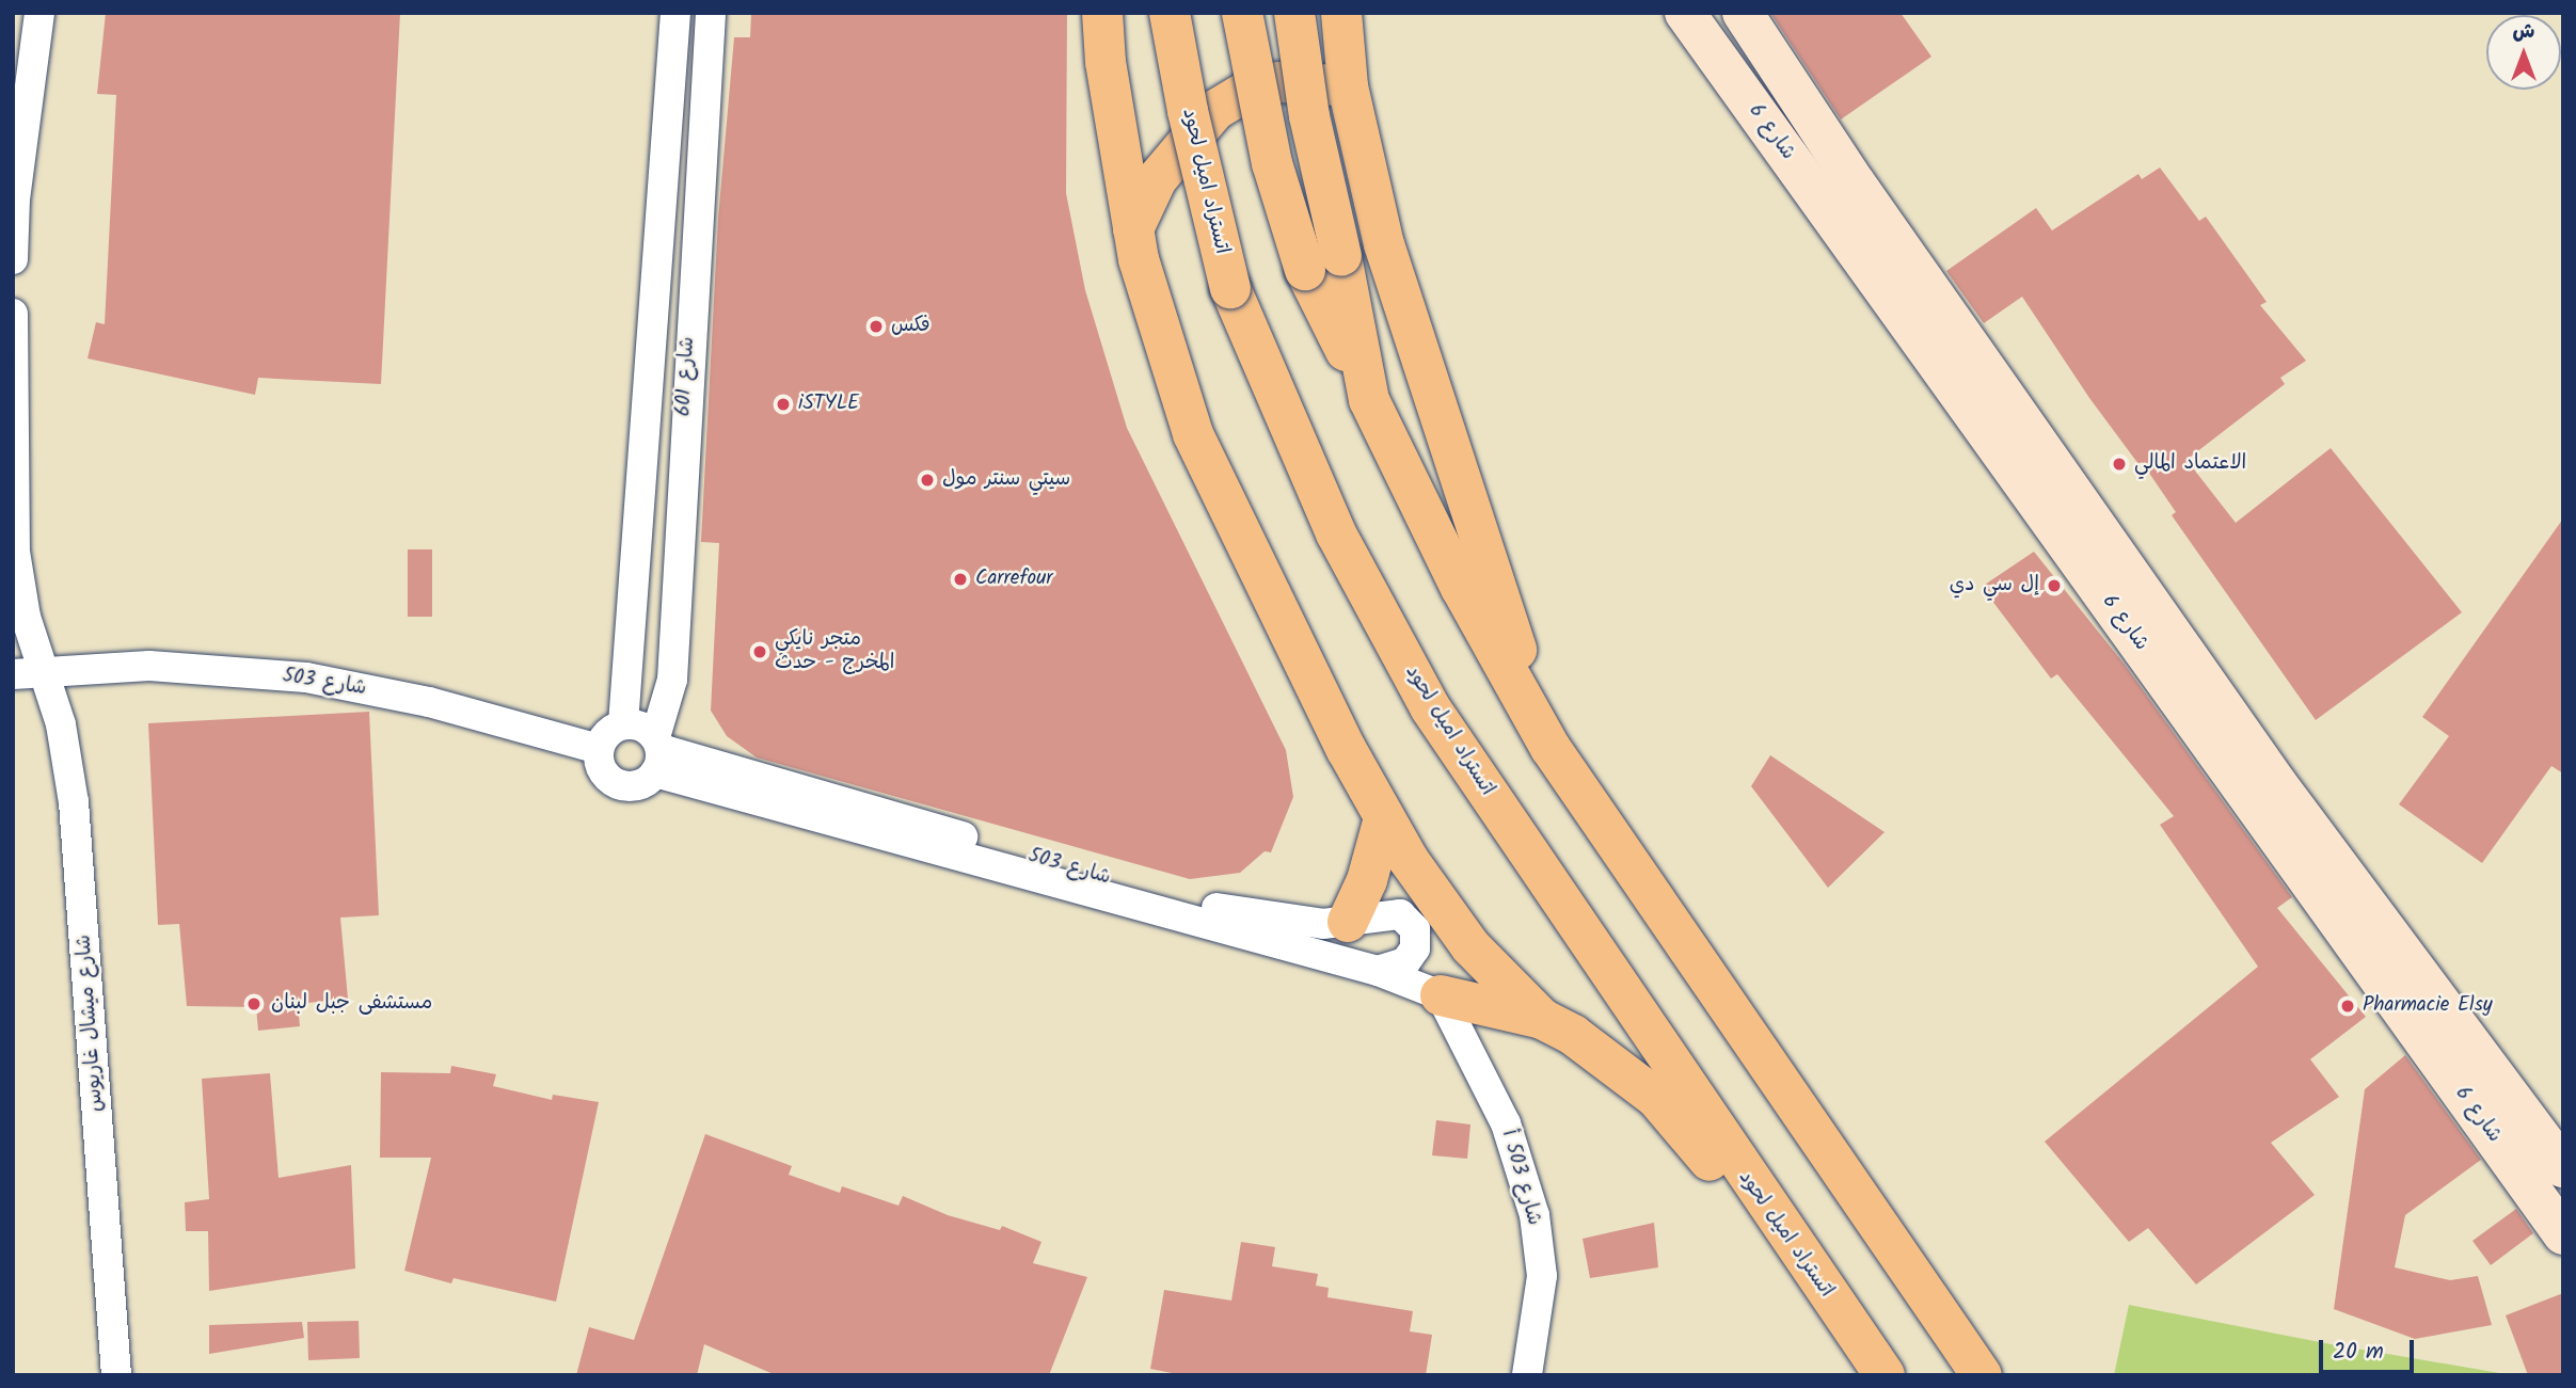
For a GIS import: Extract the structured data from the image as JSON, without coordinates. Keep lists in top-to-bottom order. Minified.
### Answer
{"streets":{"highway":["اتستراد اميل لحود"],"main road":["شارع 6"],"street":["شارع 601","شارع 503","شارع ميشال غاريوس","شارع 503 أ"]},"crossings":[["شارع 601","شارع 503"],["شارع 503","شارع ميشال غاريوس"],["شارع 503","شارع 503 أ"]],"places":["فكس","iSTYLE","الاعتماد المالي","سيتي سنتر مول","Carrefour","إل سي دي","متجر نايكي المخرج - حدث","مستشفى جبل لبنان","Pharmacie Elsy"],"scale_bar":"20 m","north":"top"}
